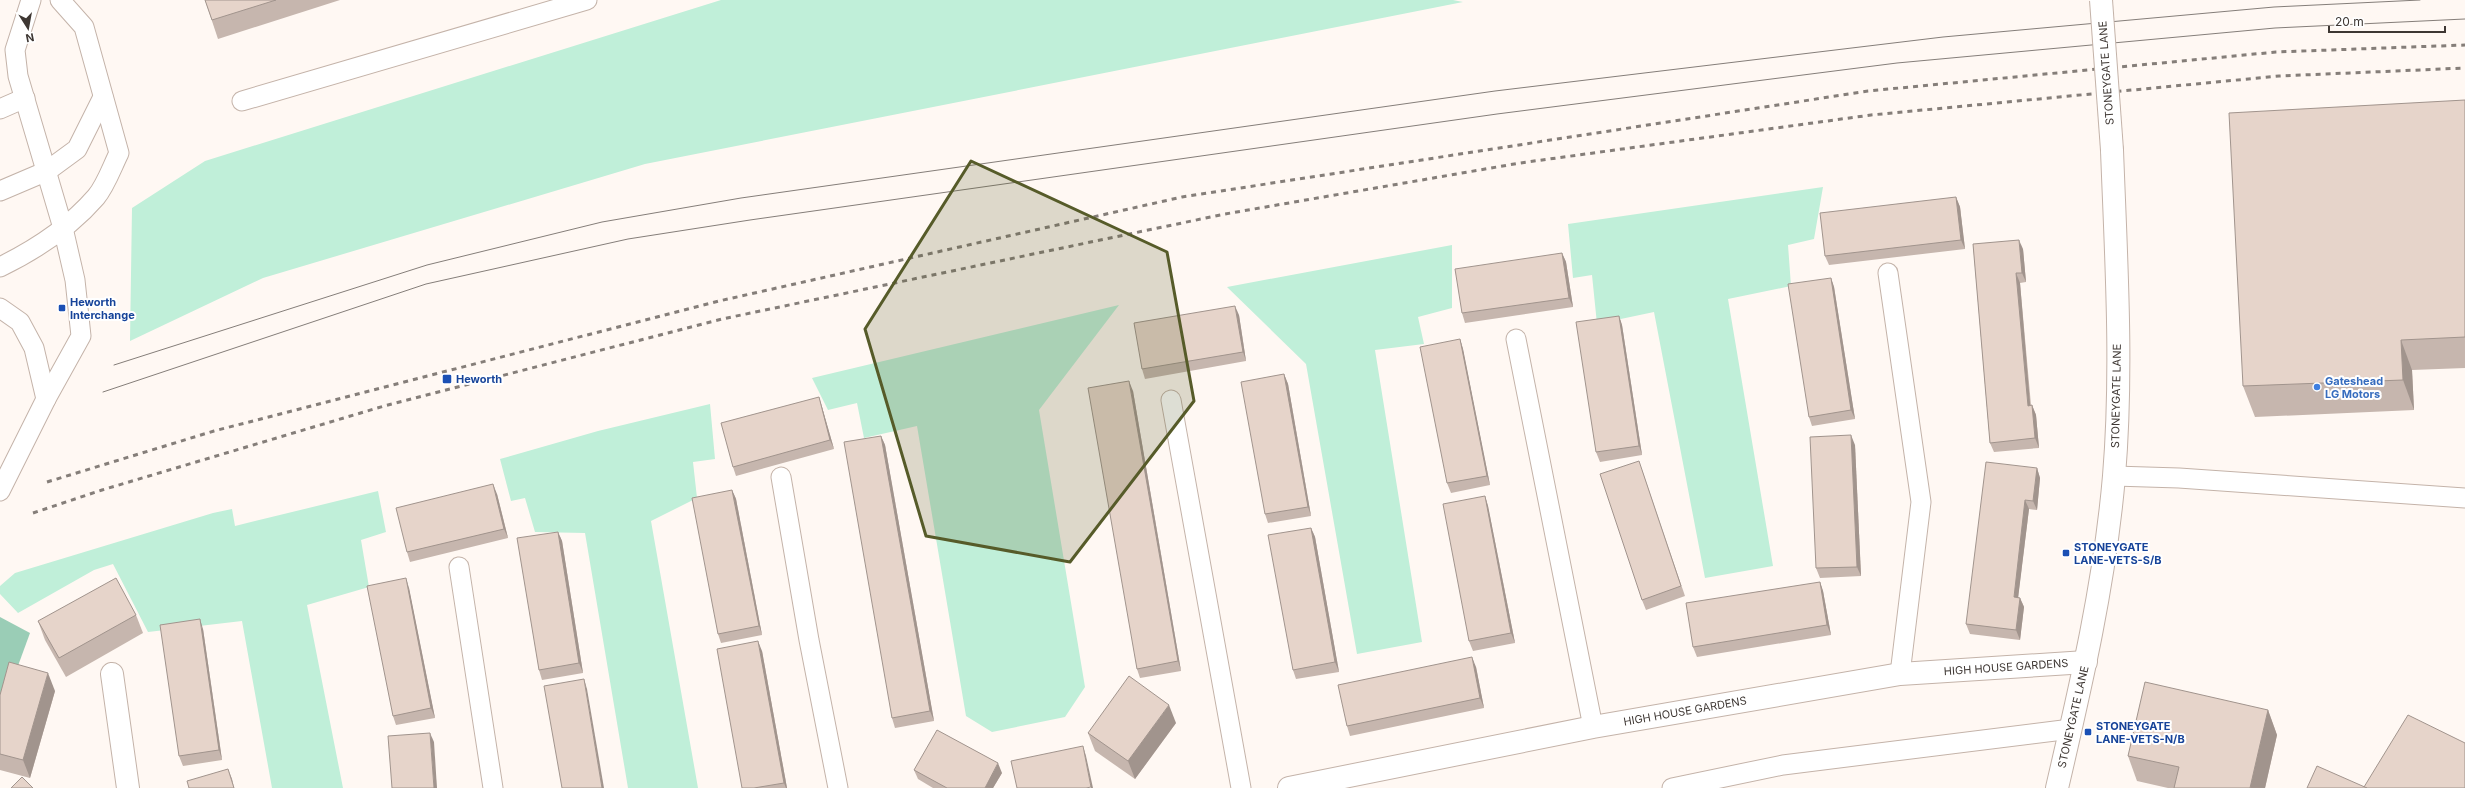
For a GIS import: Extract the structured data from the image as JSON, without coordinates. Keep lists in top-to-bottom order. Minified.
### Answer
{"streets":{"street":["STONEYGATE LANE","HIGH HOUSE GARDENS"]},"crossings":[["STONEYGATE LANE","HIGH HOUSE GARDENS"]],"places":{"transit":["Heworth Interchange","Heworth","STONEYGATE LANE-VETS-S/B","STONEYGATE LANE-VETS-N/B"],"other":["Gateshead LG Motors"]},"scale_bar":"20 m","north":"bottom"}
